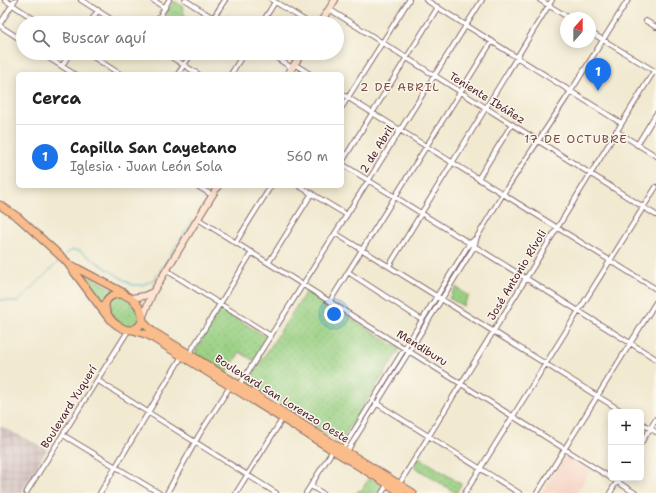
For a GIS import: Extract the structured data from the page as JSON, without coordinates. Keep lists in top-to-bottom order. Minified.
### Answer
{"streets":{"main road":["Boulevard San Lorenzo Oeste"],"street":["Teniente Ibáñez","2 de Abril","José Antonio Rívoli","Mendiburu","Boulevard Yuquerí"]},"crossings":[["Teniente Ibáñez","2 de Abril"],["Teniente Ibáñez","José Antonio Rívoli"],["2 de Abril","Mendiburu"],["2 de Abril","Boulevard San Lorenzo Oeste"],["José Antonio Rívoli","Mendiburu"],["José Antonio Rívoli","Boulevard San Lorenzo Oeste"],["Boulevard San Lorenzo Oeste","Boulevard Yuquerí"]],"districts":["2 DE ABRIL","17 DE OCTUBRE"],"north":"top","page":{"search":"Buscar aquí","pins":"1","heading":"Cerca","list":[{"mark":"1","name":"Capilla San Cayetano","note":"Iglesia · Juan León Sola","value":"560 m"}],"map_buttons":["+","−"]}}
